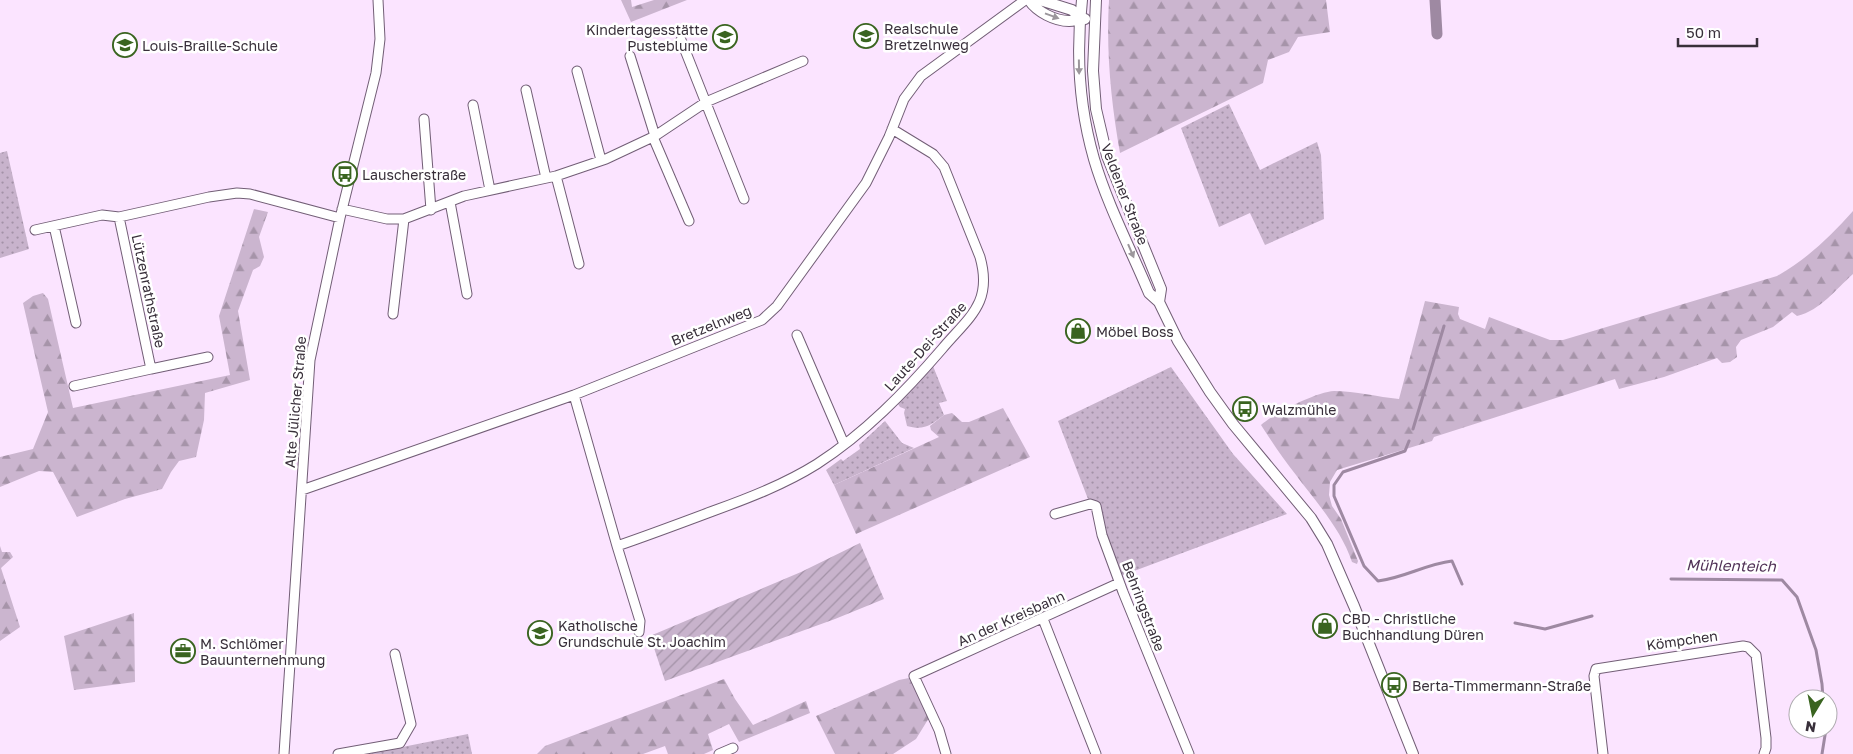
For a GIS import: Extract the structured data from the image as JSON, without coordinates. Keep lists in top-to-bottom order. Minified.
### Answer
{"streets":{"street":["Veldener Straße","Lützenrathstraße","Bretzelnweg","Laute-Dei-Straße","Alte Jülicher Straße","Behringstraße","An der Kreisbahn","Kömpchen"]},"crossings":[["Lützenrathstraße","Alte Jülicher Straße"],["Bretzelnweg","Laute-Dei-Straße"],["Bretzelnweg","Alte Jülicher Straße"],["Behringstraße","An der Kreisbahn"]],"water":["Mühlenteich"],"places":{"school or university":["Realschule Bretzelnweg","Kindertagesstätte Pusteblume","Louis-Braille-Schule","Katholische Grundschule St. Joachim"],"bus stop":["Lauscherstraße","Walzmühle","Berta-Timmermann-Straße"],"shop":["Möbel Boss","CBD - Christliche Buchhandlung Düren"],"office":["M. Schlömer Bauunternehmung"]},"scale_bar":"50 m","north":"bottom"}
